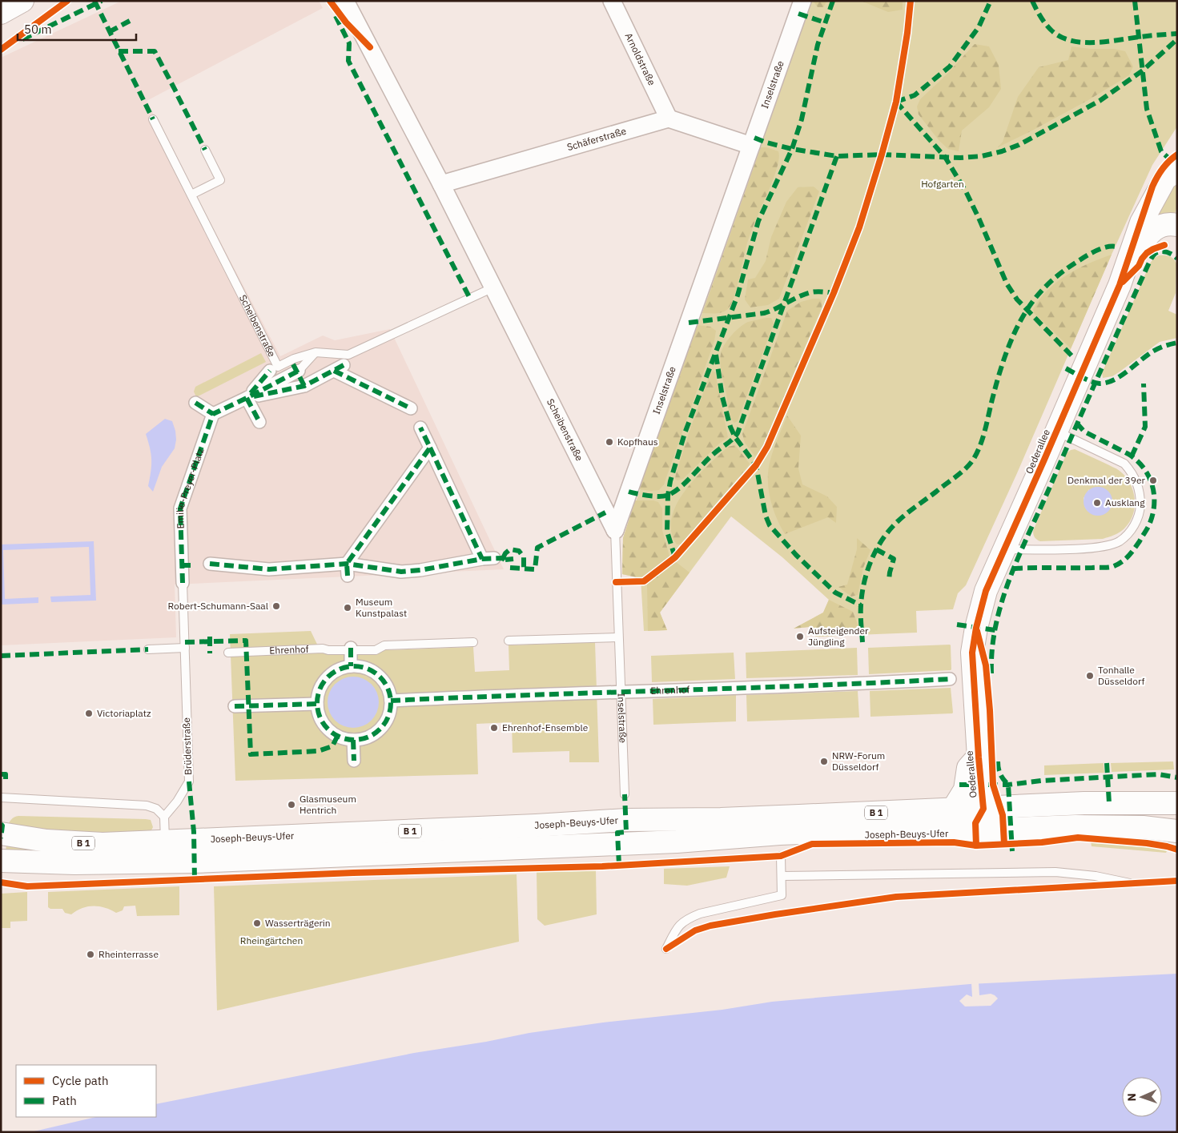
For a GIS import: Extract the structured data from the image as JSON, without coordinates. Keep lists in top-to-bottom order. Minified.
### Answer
{"streets":{"main road":["Oederallee","B 1","Joseph-Beuys-Ufer"],"street":["Arnoldstraße","Inselstraße","Schäferstraße","Scheibenstraße","Emilie-Preyer-Platz","Ehrenhof"],"lane":["Brüderstraße"]},"crossings":[["Arnoldstraße","Schäferstraße"],["Inselstraße","Scheibenstraße"],["Inselstraße","Ehrenhof"],["Schäferstraße","Scheibenstraße"],["Oederallee","Joseph-Beuys-Ufer"],["Emilie-Preyer-Platz","Brüderstraße"]],"parks":["Hofgarten","Rheingärtchen"],"places":["Kopfhaus","Denkmal der 39er","Ausklang","Robert-Schumann-Saal","Museum Kunstpalast","Aufsteigender Jüngling","Tonhalle Düsseldorf","Victoriaplatz","Ehrenhof-Ensemble","NRW-Forum Düsseldorf","Glasmuseum Hentrich","Wasserträgerin","Rheinterrasse"],"legend":["Cycle path","Path"],"scale_bar":"50 m","north":"left"}
